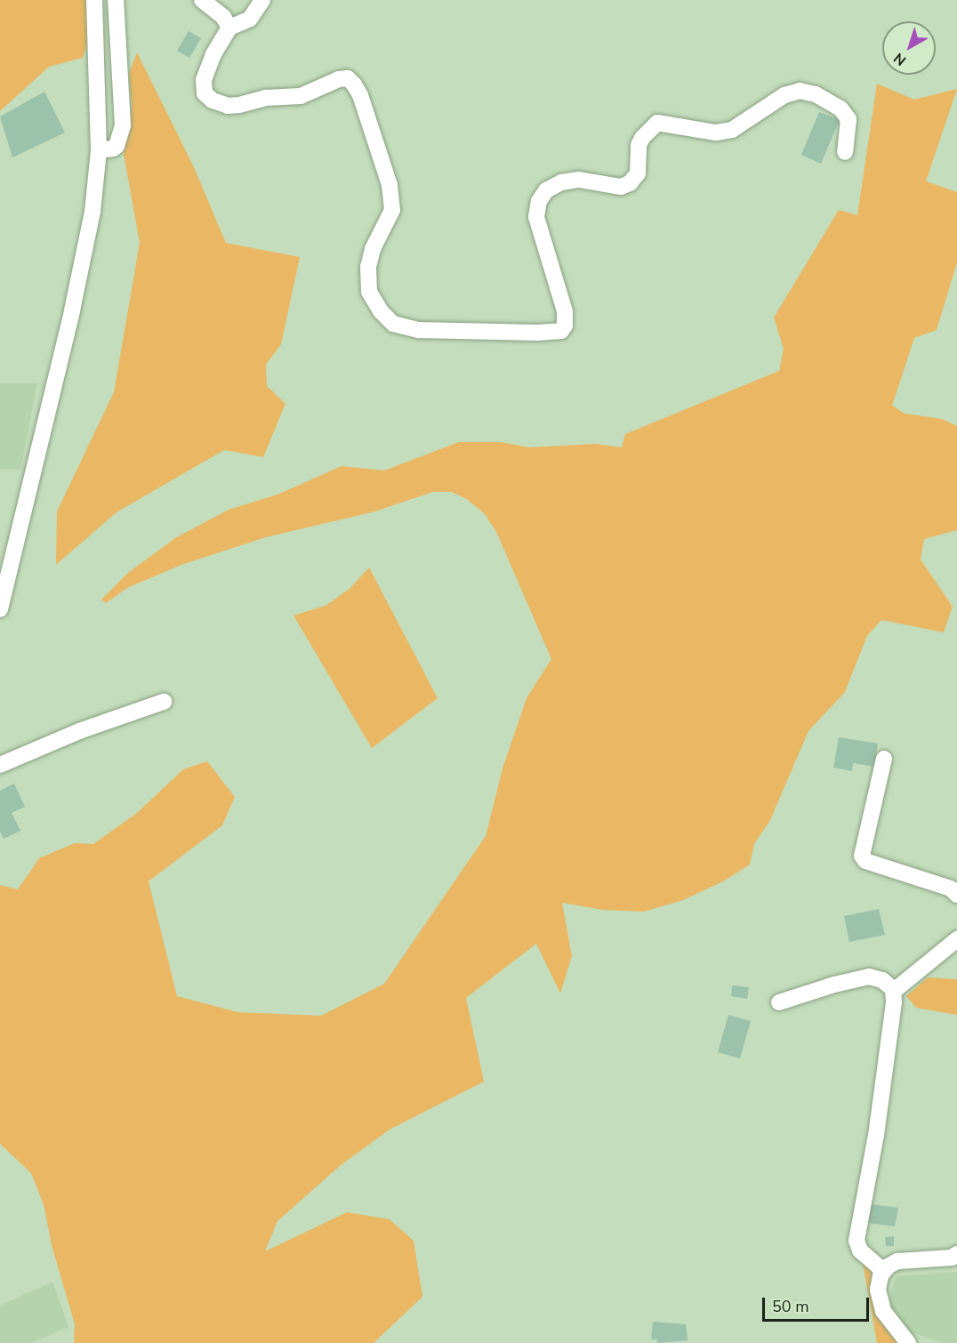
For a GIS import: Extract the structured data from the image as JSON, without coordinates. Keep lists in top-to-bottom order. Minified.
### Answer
{"scale_bar":"50 m","north":"bottom left"}
